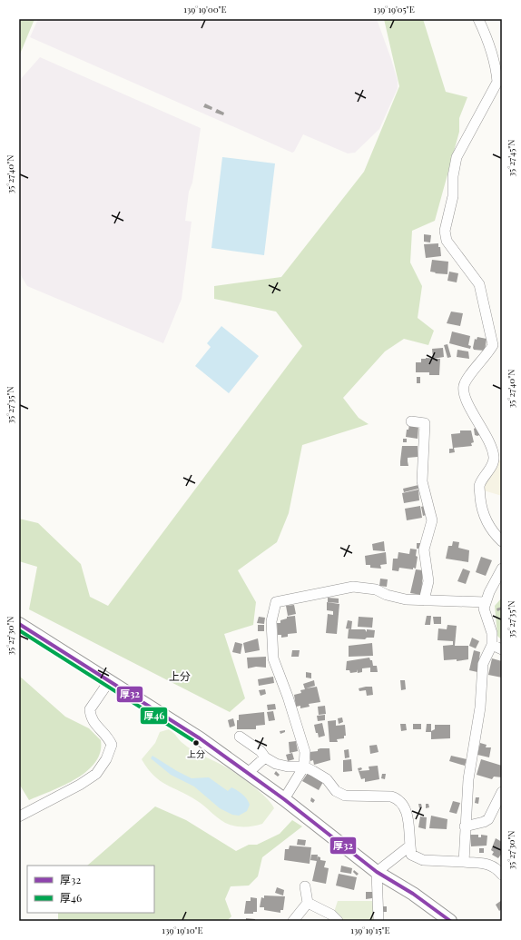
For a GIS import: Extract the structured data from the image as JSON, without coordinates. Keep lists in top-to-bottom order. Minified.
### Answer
{"districts":["上分"],"places":["上分"],"lines":["transit line 厚32","transit line 厚46"],"legend":["厚32","厚46"],"coordinates":["139°19'00\"E","139°19'05\"E","35°27'45\"N","35°27'40\"N","35°27'35\"N","35°27'30\"N","139°19'10\"E","139°19'15\"E"]}
